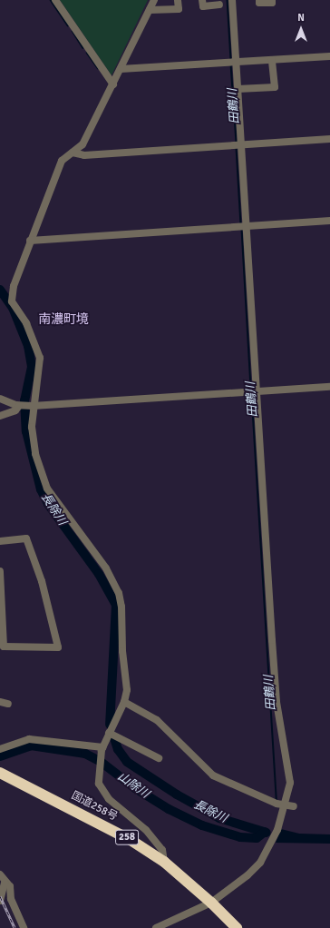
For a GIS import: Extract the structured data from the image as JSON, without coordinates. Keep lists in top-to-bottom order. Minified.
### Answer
{"streets":{"highway":["国道258号","258"]},"districts":["南濃町境"],"water":["田鶴川","長除川","山除川"],"north":"top"}
